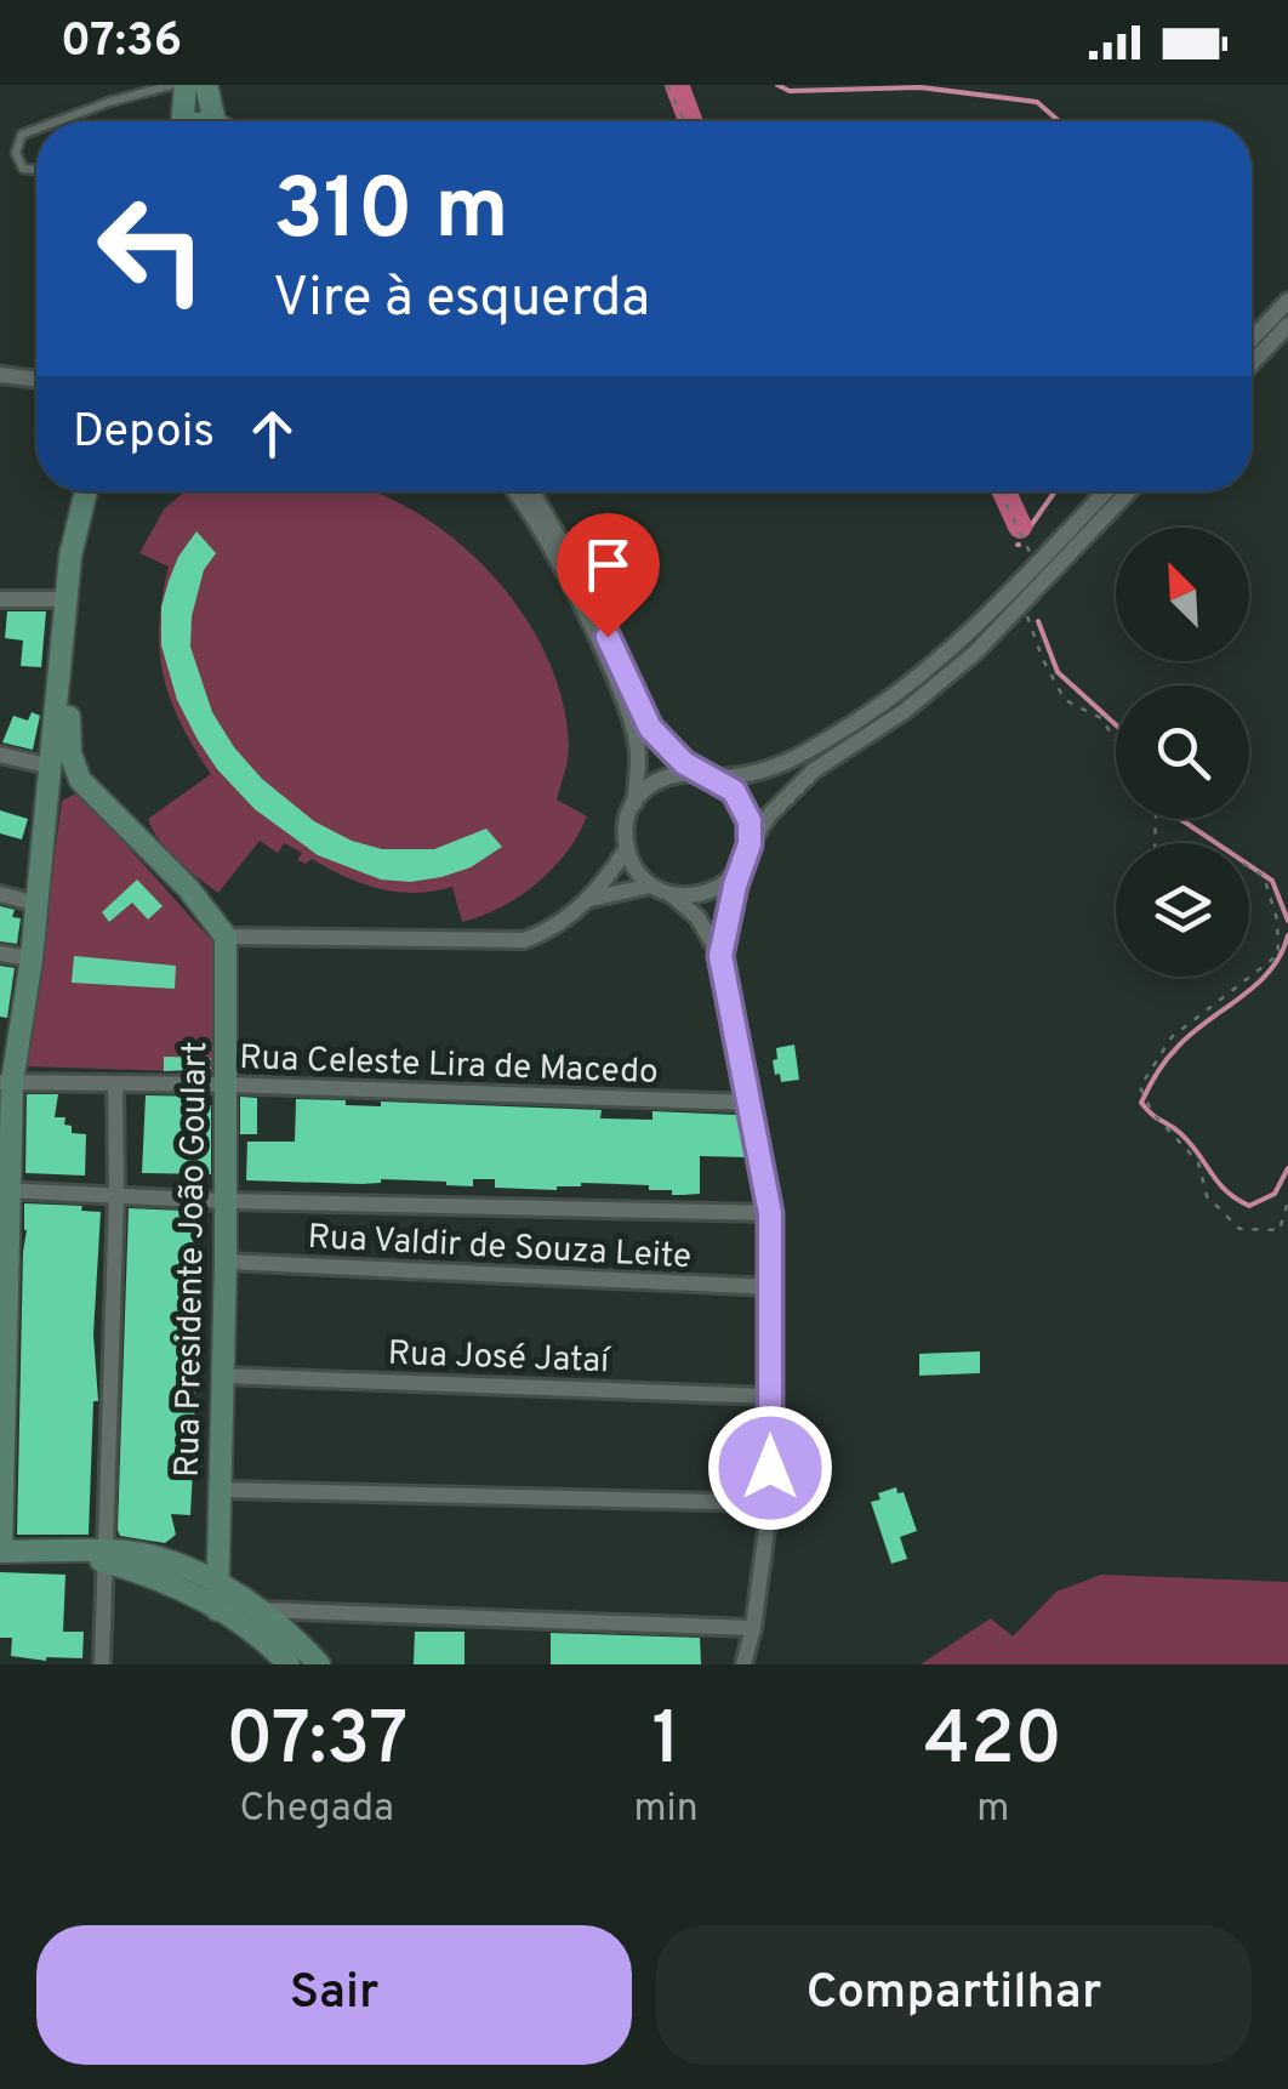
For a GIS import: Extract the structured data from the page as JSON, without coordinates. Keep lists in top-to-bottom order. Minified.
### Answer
{"streets":{"street":["Rua Celeste Lira de Macedo","Rua Valdir de Souza Leite","Rua Presidente João Goulart","Rua José Jataí"]},"crossings":[["Rua Celeste Lira de Macedo","Rua Presidente João Goulart"],["Rua Valdir de Souza Leite","Rua Presidente João Goulart"],["Rua Presidente João Goulart","Rua José Jataí"]],"north":"top left","page":{"status":"07:36","turn":["310 m","Vire à esquerda"],"then":"Depois","eta":["07:37","Chegada","1","min","420","m"],"buttons":["Sair","Compartilhar"]}}
